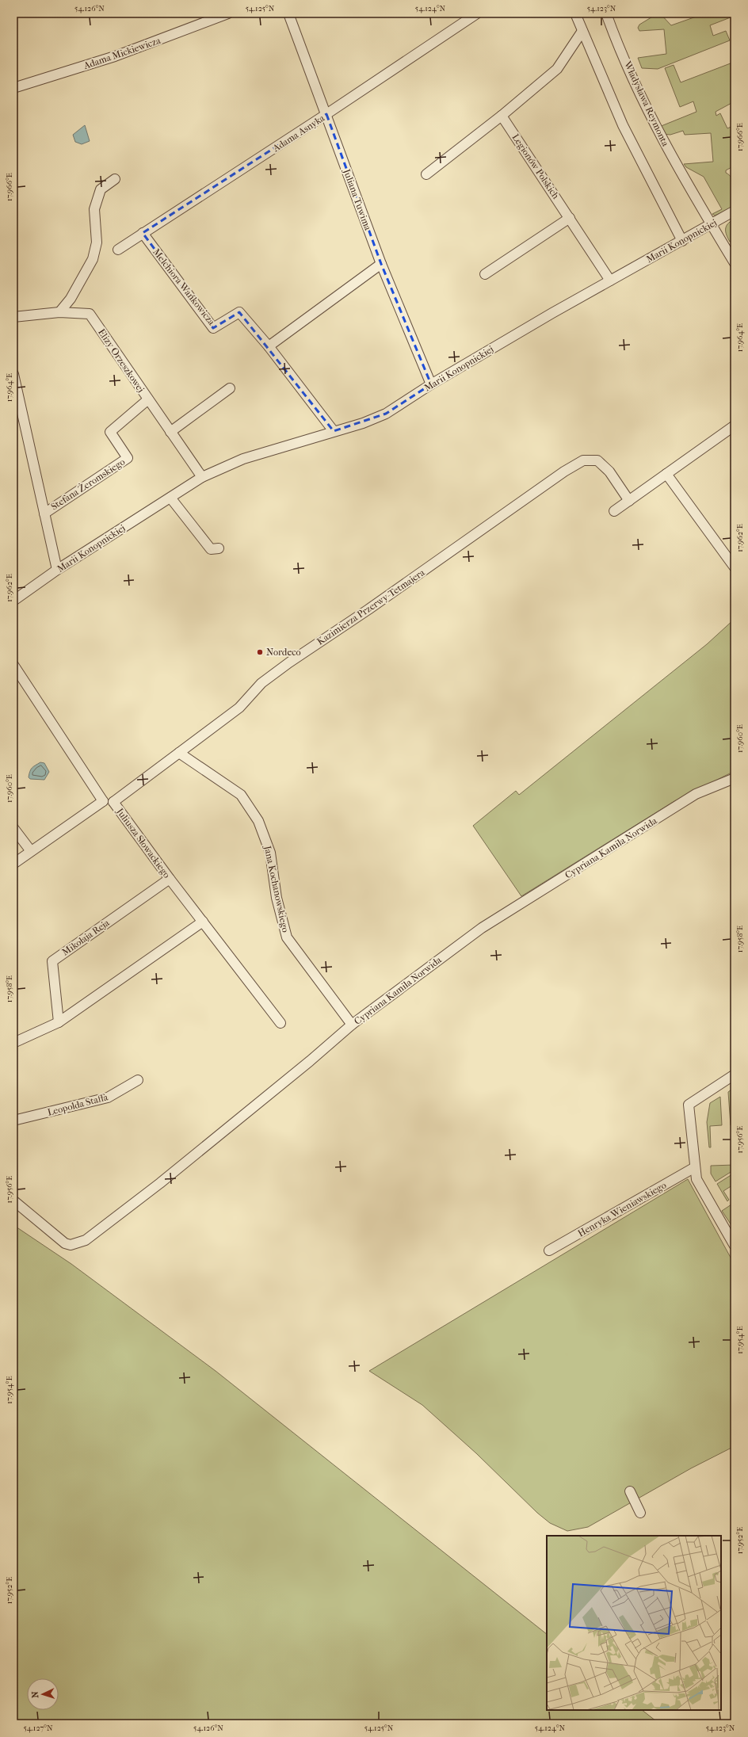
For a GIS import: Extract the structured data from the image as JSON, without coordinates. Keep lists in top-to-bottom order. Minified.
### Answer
{"streets":{"street":["Adama Mickiewicza","Władysława Reymonta","Adama Asnyka","Legionów Polskich","Juliana Tuwima","Marii Konopnickiej","Melchiora Wańkowicza","Elizy Orzeszkowej","Stefana Żeromskiego","Kazimierza Przerwy-Tetmajera","Juliusza Słowackiego","Cypriana Kamila Norwida","Jana Kochanowskiego","Mikołaja Reja","Leopolda Staffa","Henryka Wieniawskiego"]},"crossings":[["Władysława Reymonta","Marii Konopnickiej"],["Adama Asnyka","Juliana Tuwima"],["Adama Asnyka","Melchiora Wańkowicza"],["Legionów Polskich","Marii Konopnickiej"],["Juliana Tuwima","Marii Konopnickiej"],["Marii Konopnickiej","Melchiora Wańkowicza"],["Marii Konopnickiej","Elizy Orzeszkowej"],["Elizy Orzeszkowej","Stefana Żeromskiego"],["Kazimierza Przerwy-Tetmajera","Juliusza Słowackiego"],["Kazimierza Przerwy-Tetmajera","Jana Kochanowskiego"],["Juliusza Słowackiego","Mikołaja Reja"],["Cypriana Kamila Norwida","Jana Kochanowskiego"]],"places":["Nordeco"],"north":"left","coordinates":["54.126°N","54.125°N","54.124°N","54.123°N","17.966°E","17.964°E","17.962°E","17.960°E","17.958°E","17.956°E","17.954°E","17.952°E","54.127°N"]}
